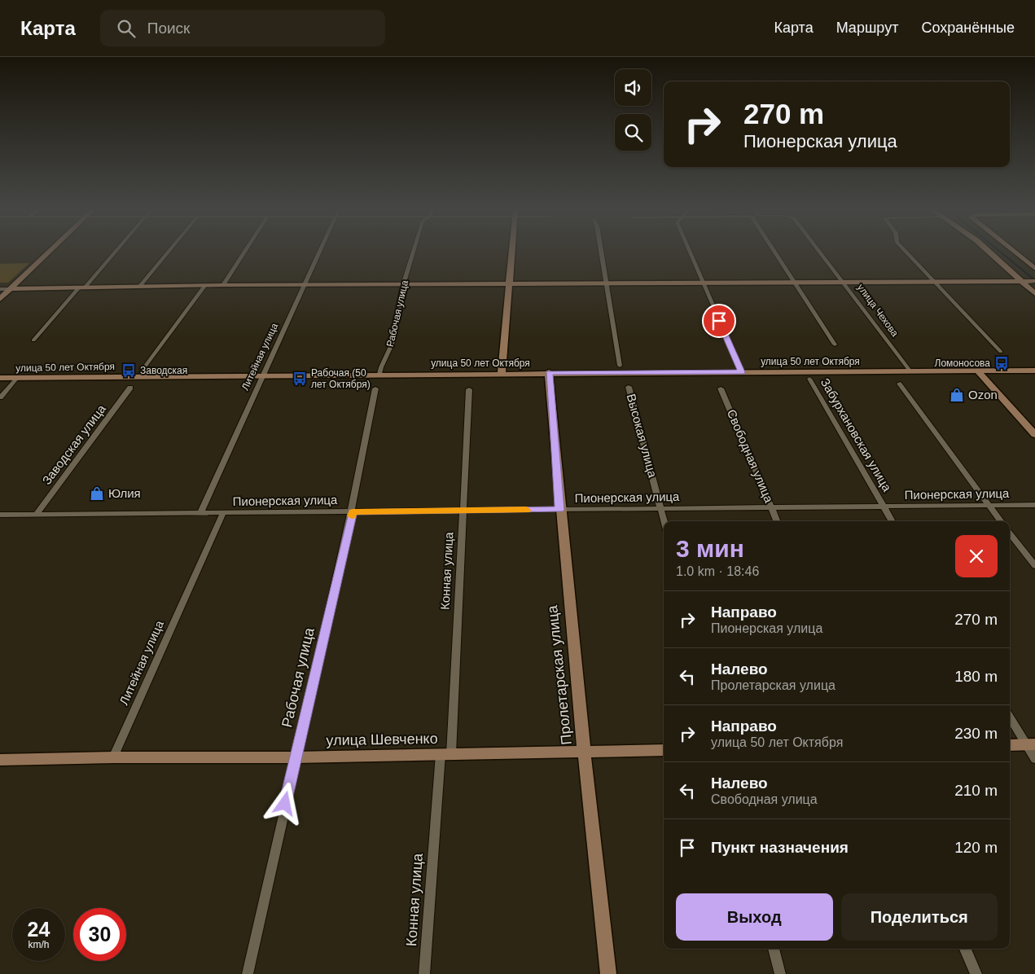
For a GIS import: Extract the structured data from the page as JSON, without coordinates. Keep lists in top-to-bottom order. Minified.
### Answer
{"streets":{"street":["улица Чехова","Рабочая улица","Литейная улица","улица 50 лет Октября","Забурхановская улица","Высокая улица","Заводская улица","Свободная улица","Пионерская улица","Конная улица","Пролетарская улица","улица Шевченко"]},"crossings":[["улица Чехова","улица 50 лет Октября"],["Рабочая улица","улица 50 лет Октября"],["Рабочая улица","Пионерская улица"],["Рабочая улица","улица Шевченко"],["Литейная улица","улица 50 лет Октября"],["Литейная улица","Пионерская улица"],["Литейная улица","улица Шевченко"],["улица 50 лет Октября","Пролетарская улица"],["Забурхановская улица","Пионерская улица"],["Высокая улица","Пионерская улица"],["Заводская улица","Пионерская улица"],["Свободная улица","Пионерская улица"],["Пионерская улица","Конная улица"],["Пионерская улица","Пролетарская улица"],["Конная улица","улица Шевченко"],["Пролетарская улица","улица Шевченко"]],"places":{"bus stop":["Ломоносова","Заводская","Рабочая (50 лет Октября)"],"shop":["Ozon","Юлия"]},"page":{"header":"Карта","search":"Поиск","nav":["Карта","Маршрут","Сохранённые"],"turn":["270 m","Пионерская улица"],"heading":["3 мин","1.0 km · 18:46"],"list":[{"name":"Направо","note":"Пионерская улица","value":"270 m"},{"name":"Налево","note":"Пролетарская улица","value":"180 m"},{"name":"Направо","note":"улица 50 лет Октября","value":"230 m"},{"name":"Налево","note":"Свободная улица","value":"210 m"},{"name":"Пункт назначения","value":"120 m"}],"buttons":["Выход","Поделиться"],"speed":"24 km/h","limit":"30"}}
